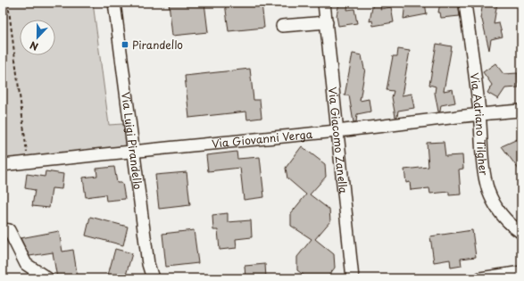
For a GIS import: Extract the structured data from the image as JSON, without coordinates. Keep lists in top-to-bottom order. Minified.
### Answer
{"streets":{"street":["Via Adriano Tilgher","Via Giovanni Verga","Via Luigi Pirandello","Via Giacomo Zanella"]},"crossings":[["Via Adriano Tilgher","Via Giovanni Verga"],["Via Giovanni Verga","Via Luigi Pirandello"],["Via Giovanni Verga","Via Giacomo Zanella"]],"places":{"transit":["Pirandello"]},"north":"bottom"}
